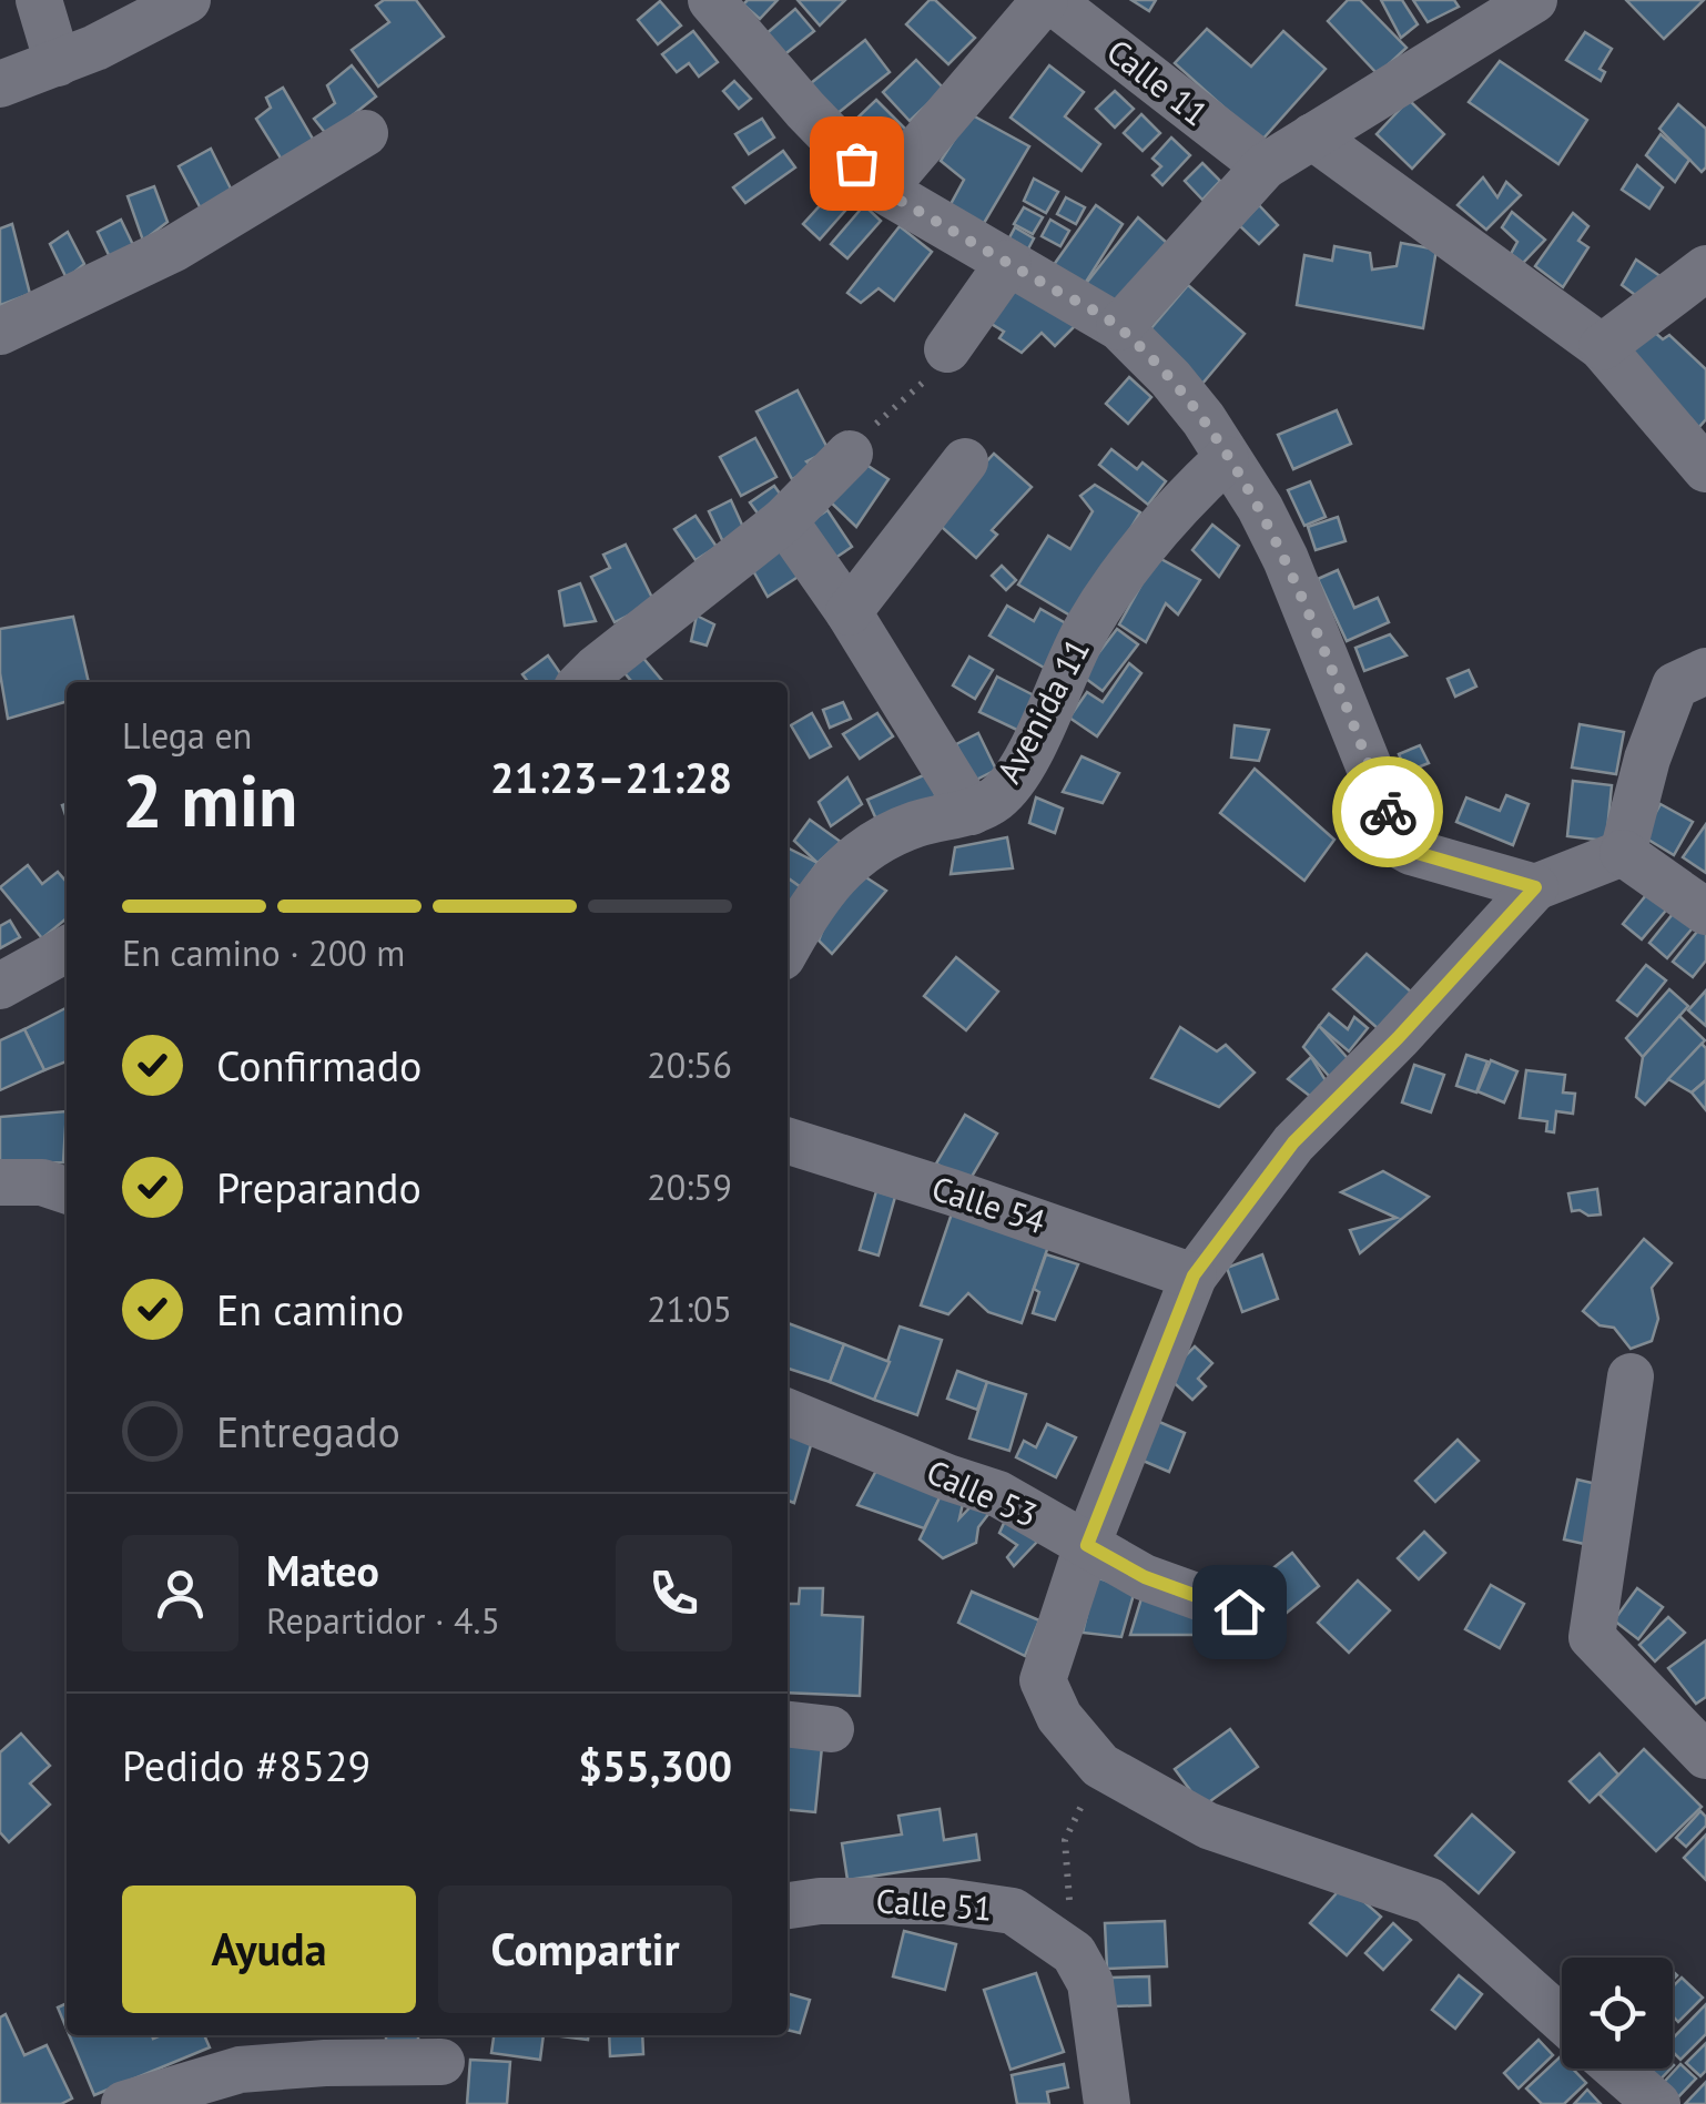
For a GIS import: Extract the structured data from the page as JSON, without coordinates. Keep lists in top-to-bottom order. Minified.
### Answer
{"streets":{"street":["Calle 11","Avenida 11","Calle 54","Calle 53","Calle 51"]},"page":{"heading":["2 min","Llega en","21:23–21:28"],"panel":["Mateo","Repartidor · 4.5","Pedido #8529","$55,300"],"bar":"En camino · 200 m","list":[["Confirmado","20:56"],["Preparando","20:59"],["En camino","21:05"],"Entregado"],"buttons":["Ayuda","Compartir"]}}
